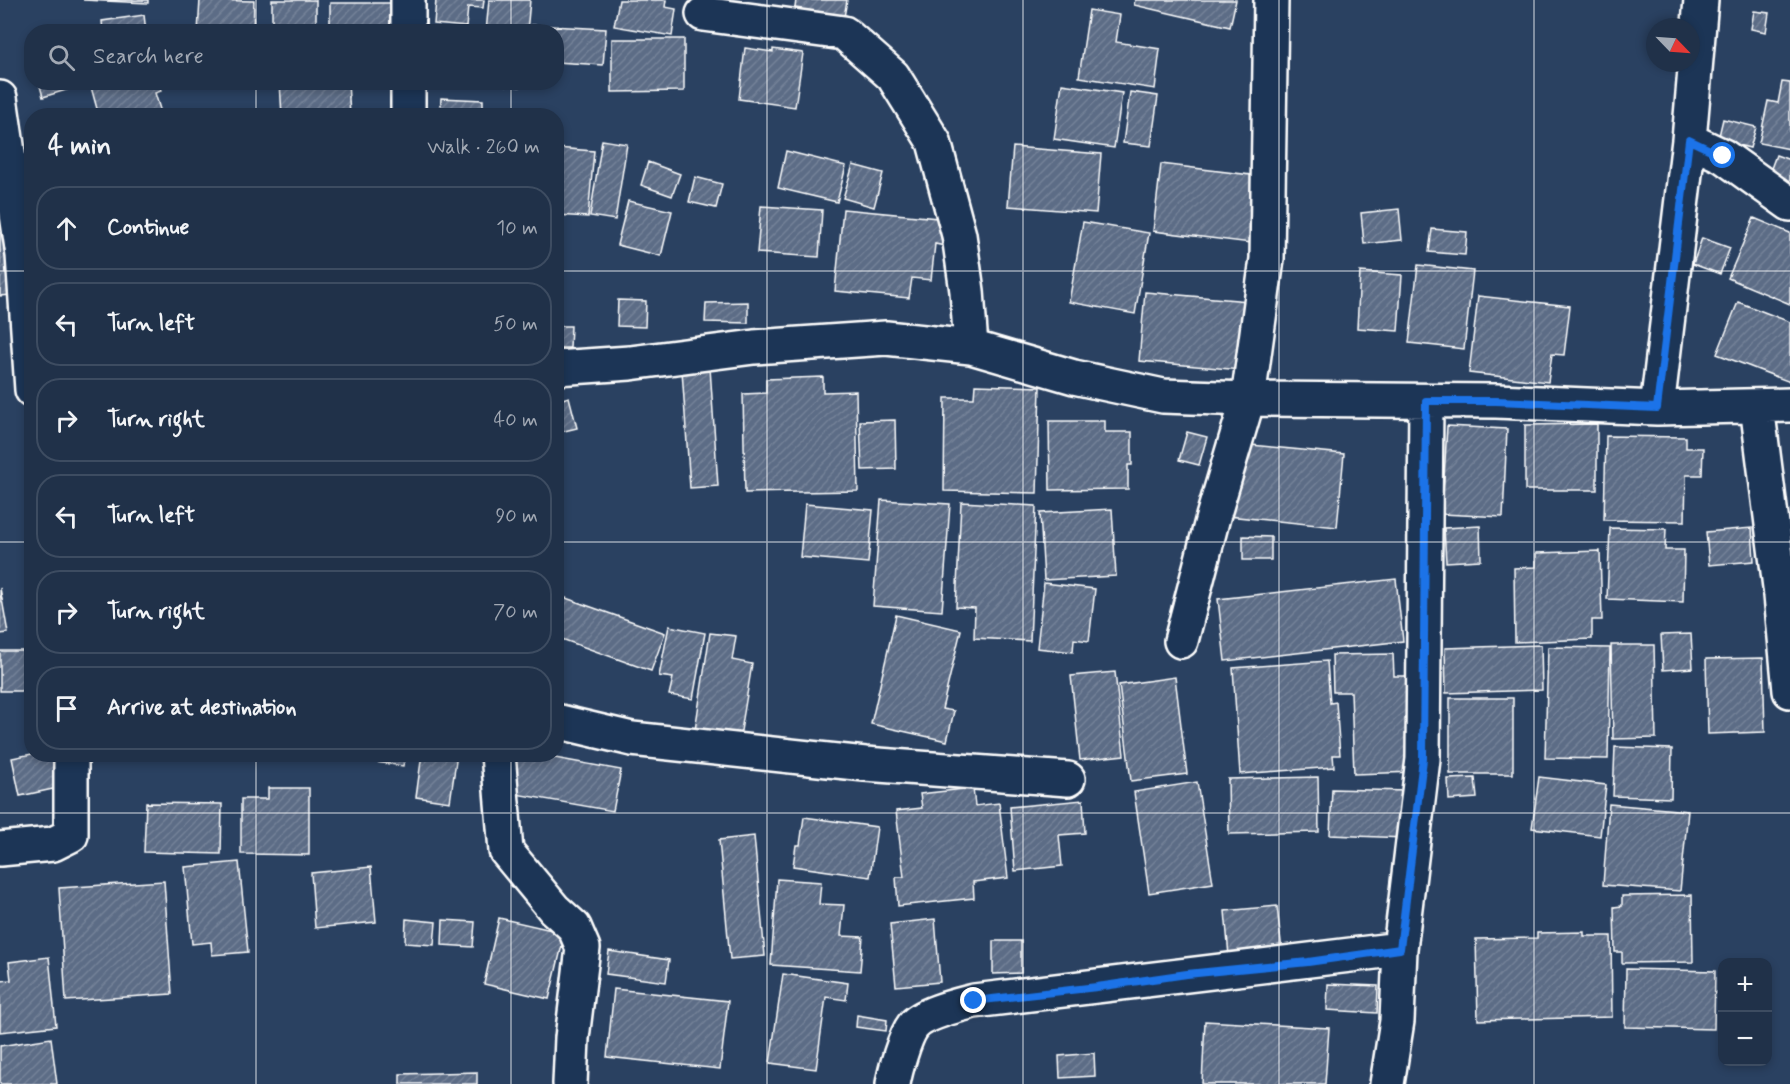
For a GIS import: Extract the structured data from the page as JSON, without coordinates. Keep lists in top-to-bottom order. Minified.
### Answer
{"north":"bottom right","page":{"search":"Search here","heading":["4 min","Walk · 260 m"],"list":[["Continue","10 m"],["Turn left","50 m"],["Turn right","40 m"],["Turn left","90 m"],["Turn right","70 m"],"Arrive at destination"],"map_buttons":["+","−"]}}
